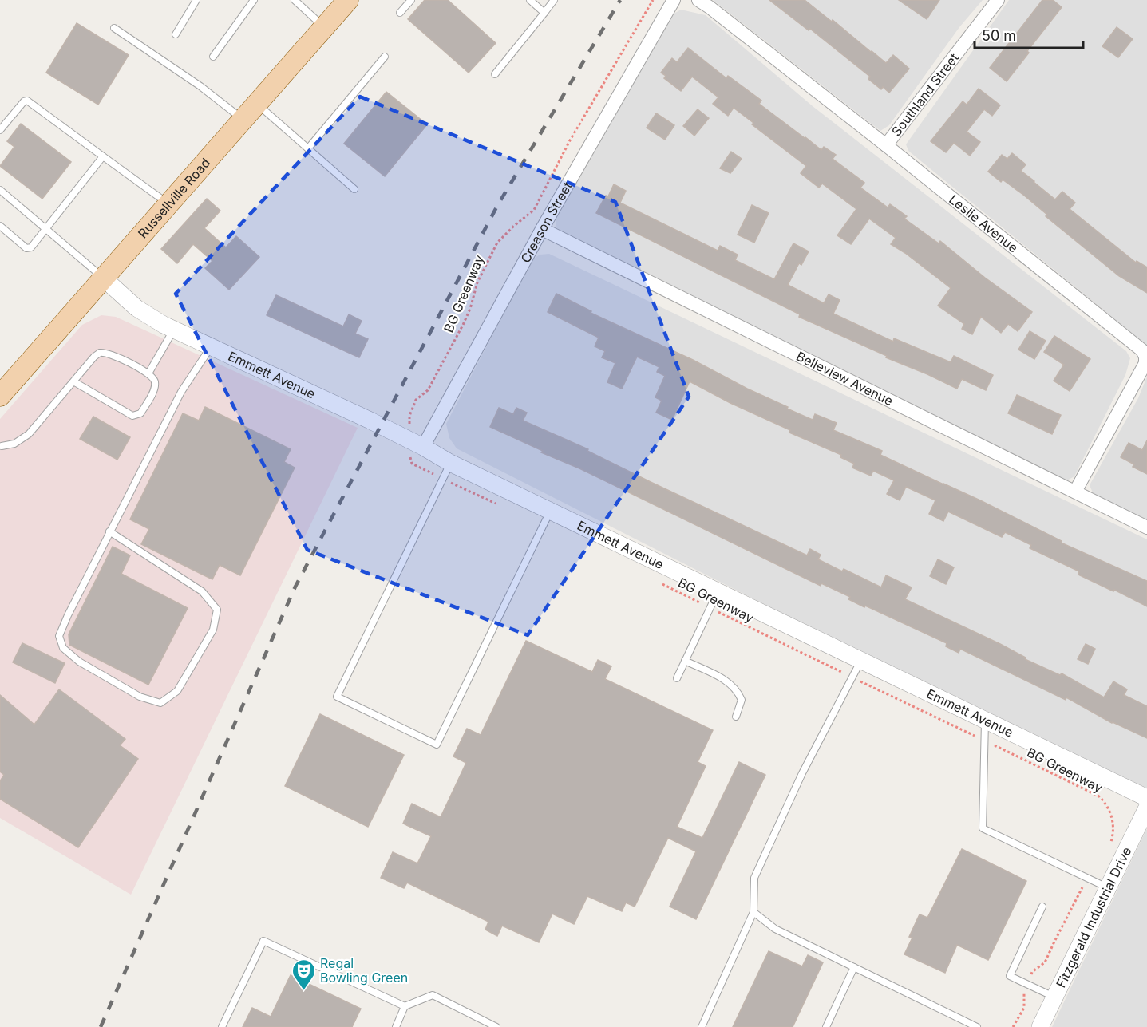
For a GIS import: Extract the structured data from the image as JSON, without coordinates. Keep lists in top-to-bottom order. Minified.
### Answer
{"streets":{"main road":["Russellville Road"],"street":["Southland Street","Creason Street","Leslie Avenue","Emmett Avenue","Belleview Avenue","Fitzgerald Industrial Drive"],"path":["BG Greenway"]},"crossings":[["Southland Street","Leslie Avenue"],["Russellville Road","Emmett Avenue"],["Creason Street","BG Greenway"],["Creason Street","Emmett Avenue"],["Creason Street","Belleview Avenue"],["Leslie Avenue","Belleview Avenue"],["BG Greenway","Emmett Avenue"]],"places":{"theatre":["Regal Bowling Green"]},"scale_bar":"50 m"}
